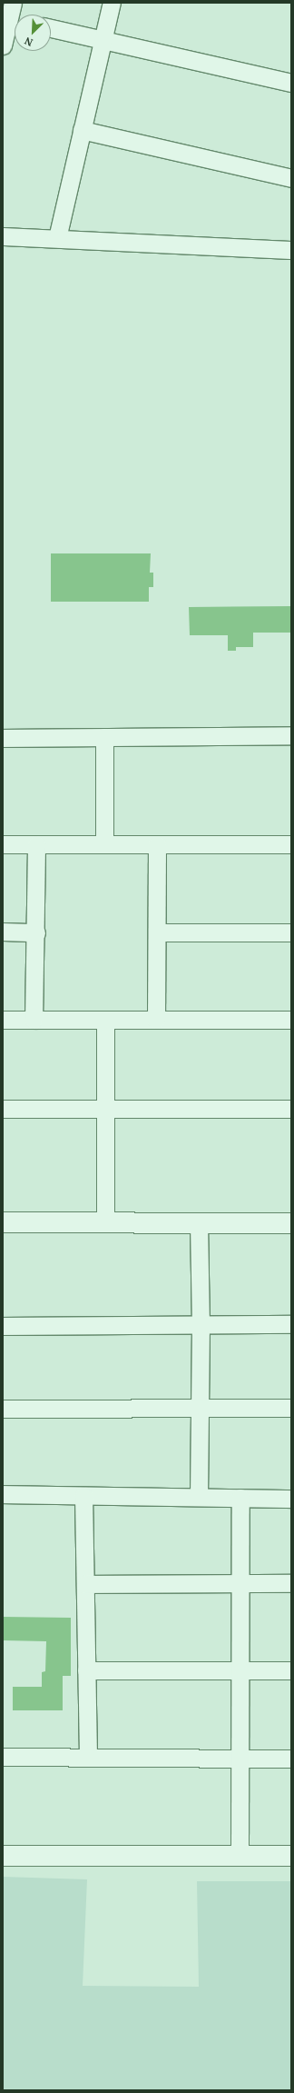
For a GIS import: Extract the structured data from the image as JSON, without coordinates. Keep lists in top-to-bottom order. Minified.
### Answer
{"north":"bottom left"}
